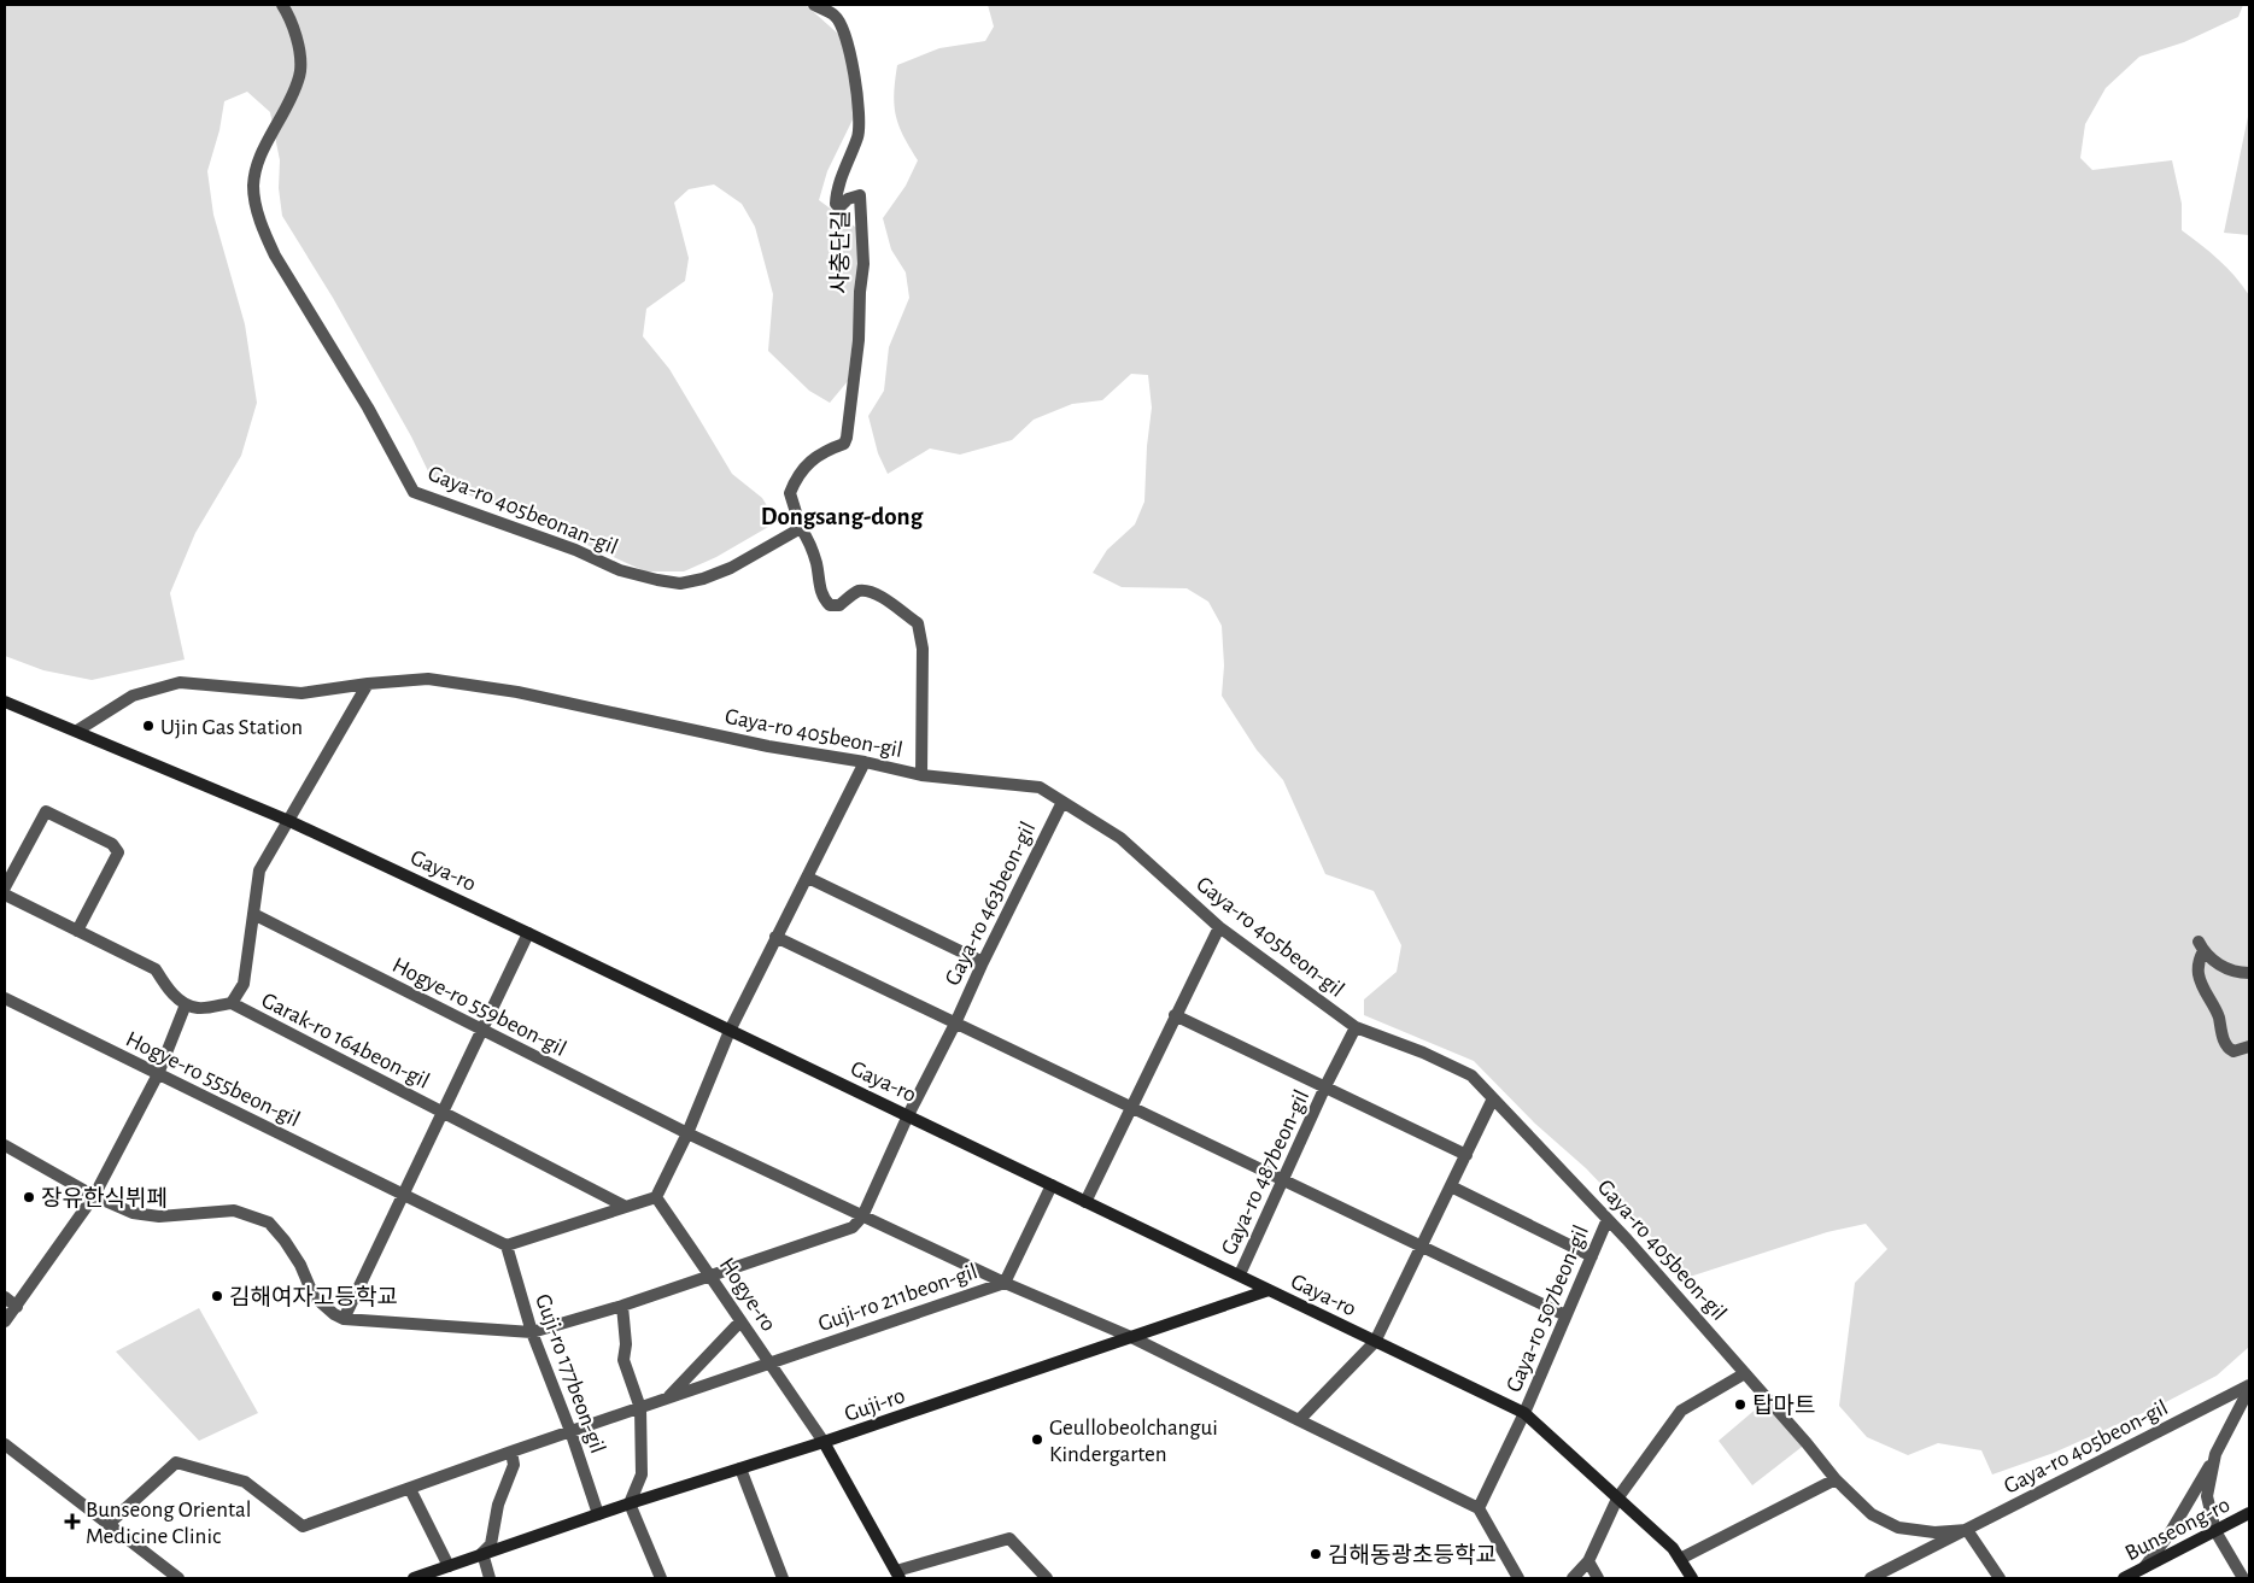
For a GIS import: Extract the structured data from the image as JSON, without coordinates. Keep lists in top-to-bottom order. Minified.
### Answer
{"streets":{"main road":["Gaya-ro","Hogye-ro","Guji-ro","Bunseong-ro"],"street":["사충단길","Gaya-ro 405beonan-gil","Gaya-ro 405beon-gil","Gaya-ro 463beon-gil","Hogye-ro 559beon-gil","Garak-ro 164beon-gil","Hogye-ro 555beon-gil","Gaya-ro 487beon-gil","Guji-ro 211beon-gil","Gaya-ro 507beon-gil","Guji-ro 177beon-gil"]},"crossings":[["사충단길","Gaya-ro 405beonan-gil"],["Gaya-ro 405beon-gil","Gaya-ro"],["Gaya-ro 405beon-gil","Gaya-ro 463beon-gil"],["Gaya-ro 405beon-gil","Garak-ro 164beon-gil"],["Gaya-ro 405beon-gil","Gaya-ro 487beon-gil"],["Gaya-ro 405beon-gil","Gaya-ro 507beon-gil"],["Gaya-ro","Gaya-ro 463beon-gil"],["Gaya-ro","Garak-ro 164beon-gil"],["Gaya-ro","Gaya-ro 487beon-gil"],["Gaya-ro","Guji-ro 211beon-gil"],["Gaya-ro","Gaya-ro 507beon-gil"],["Gaya-ro","Guji-ro"],["Hogye-ro 559beon-gil","Garak-ro 164beon-gil"],["Hogye-ro 559beon-gil","Guji-ro 211beon-gil"],["Hogye-ro 555beon-gil","Guji-ro 177beon-gil"],["Hogye-ro","Guji-ro 211beon-gil"],["Hogye-ro","Guji-ro"],["Guji-ro 211beon-gil","Guji-ro 177beon-gil"],["Guji-ro 211beon-gil","Guji-ro"],["Guji-ro 177beon-gil","Guji-ro"]],"districts":["Dongsang-dong"],"places":{"other":["Ujin Gas Station","장유한식뷔페","김해여자고등학교","탑마트","Geullobeolchangui Kindergarten","김해동광초등학교"],"health":["Bunseong Oriental Medicine Clinic"]}}
